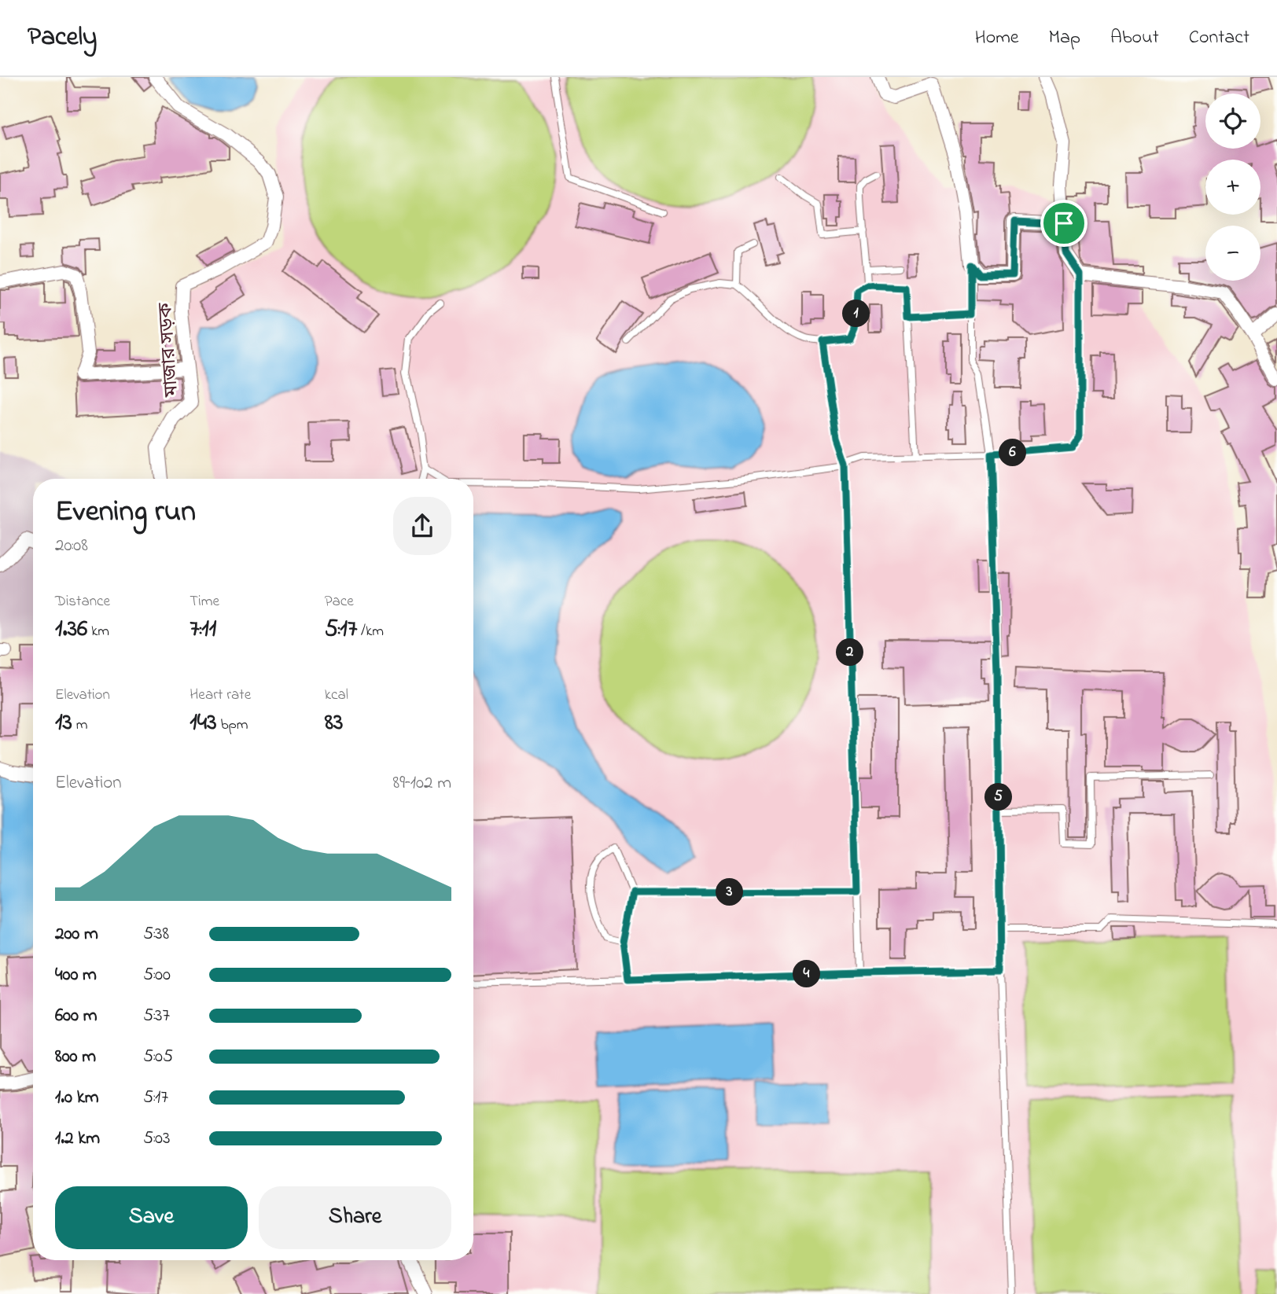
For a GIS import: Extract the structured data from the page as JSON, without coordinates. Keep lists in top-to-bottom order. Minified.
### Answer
{"streets":{"street":["মাজার সড়ক"]},"page":{"header":"Pacely","nav":["Home","Map","About","Contact"],"map_buttons":["+","−"],"pins":["1","6","2","5","3","4"],"heading":["Evening run","20:08"],"stats":[["Distance","1.36 km"],["Time","7:11"],["Pace","5:17 /km"],["Elevation","13 m"],["Heart rate","143 bpm"],["kcal","83"]],"chart":["Elevation","89–102 m"],"list":[{"name":"200 m","note":"5:38"},{"name":"400 m","note":"5:00"},{"name":"600 m","note":"5:37"},{"name":"800 m","note":"5:05"},{"name":"1.0 km","note":"5:17"},{"name":"1.2 km","note":"5:03"}],"buttons":["Save","Share"]}}
